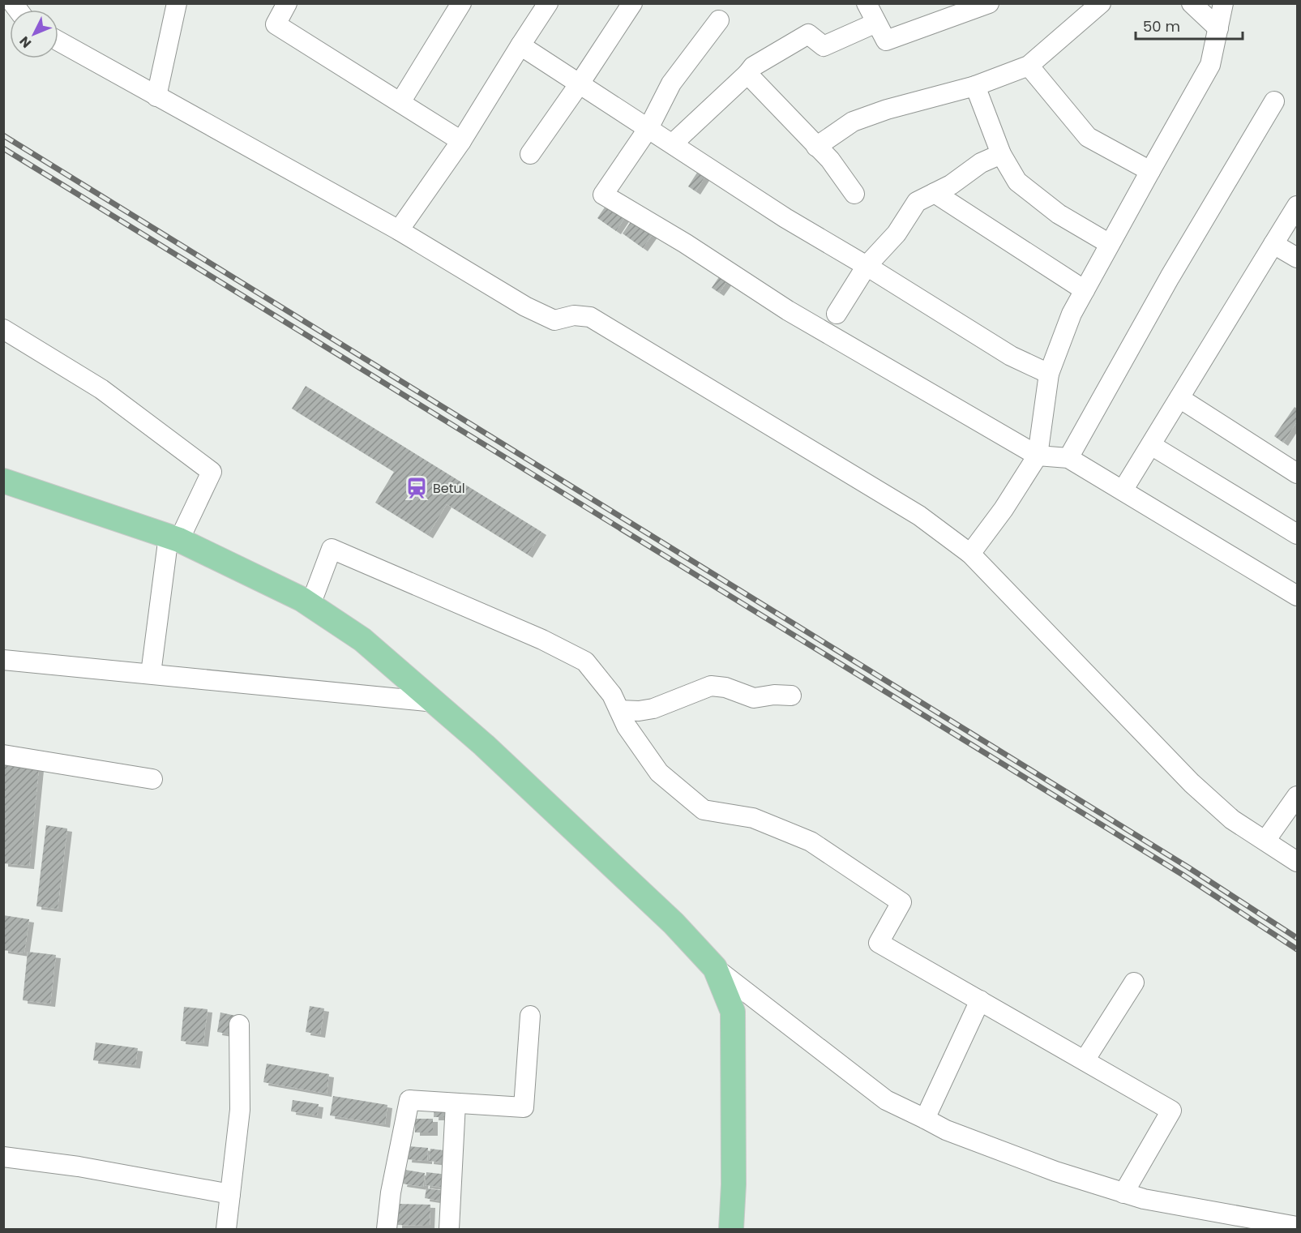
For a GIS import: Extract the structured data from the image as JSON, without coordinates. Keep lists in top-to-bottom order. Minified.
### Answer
{"places":{"station":["Betul"]},"scale_bar":"50 m","north":"bottom left"}
